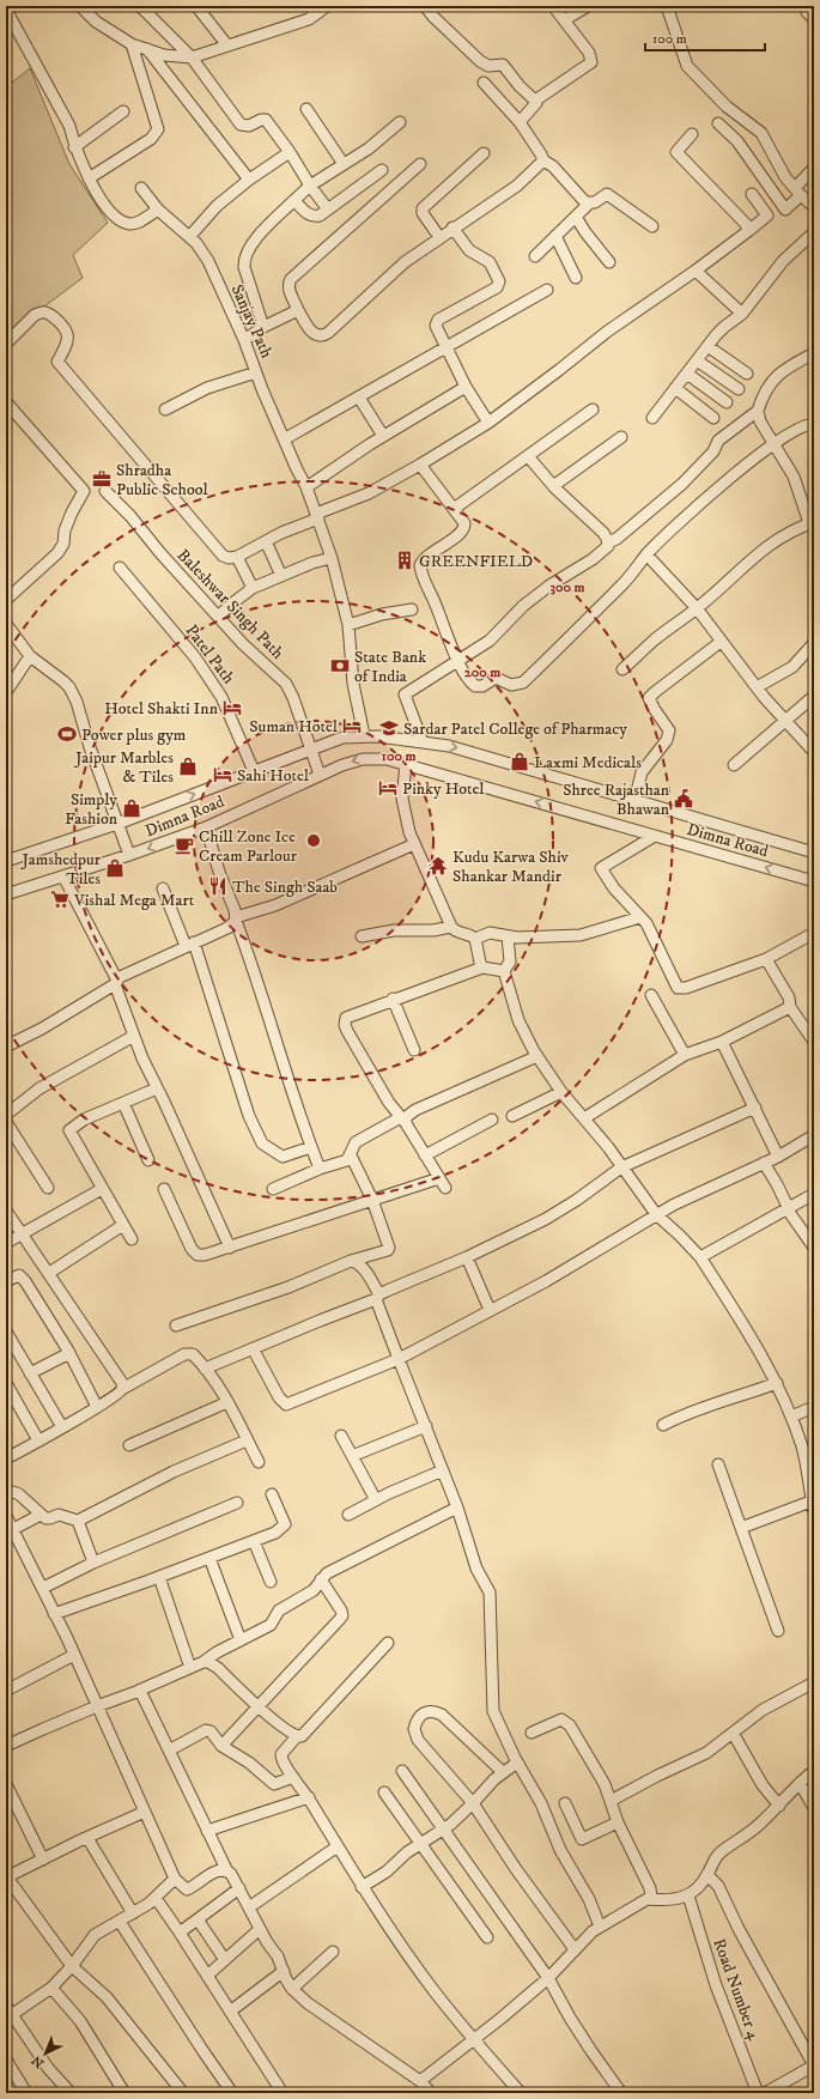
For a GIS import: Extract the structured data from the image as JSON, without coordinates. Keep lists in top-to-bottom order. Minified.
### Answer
{"streets":{"street":["Sanjay Path","Baleshwar Singh Path","Patel Path","Dimna Road","Road Number 4"]},"crossings":[["Baleshwar Singh Path","Dimna Road"]],"places":{"office":["Shradha Public School"],"building":["GREENFIELD"],"bank":["State Bank of India"],"hotel":["Hotel Shakti Inn","Suman Hotel","Sahi Hotel","Pinky Hotel"],"school or university":["Sardar Patel College of Pharmacy"],"sports":["Power plus gym"],"shop":["Laxmi Medicals","Jaipur Marbles & Tiles","Simply Fashion","Jamshedpur Tiles"],"public building":["Shree Rajasthan Bhawan"],"cafe":["Chill Zone Ice Cream Parlour"],"temple":["Kudu Karwa Shiv Shankar Mandir"],"restaurant":["The Singh Saab"],"supermarket":["Vishal Mega Mart"]},"scale_bar":"100 m","north":"bottom left","rings":["300 m","200 m","100 m"]}
